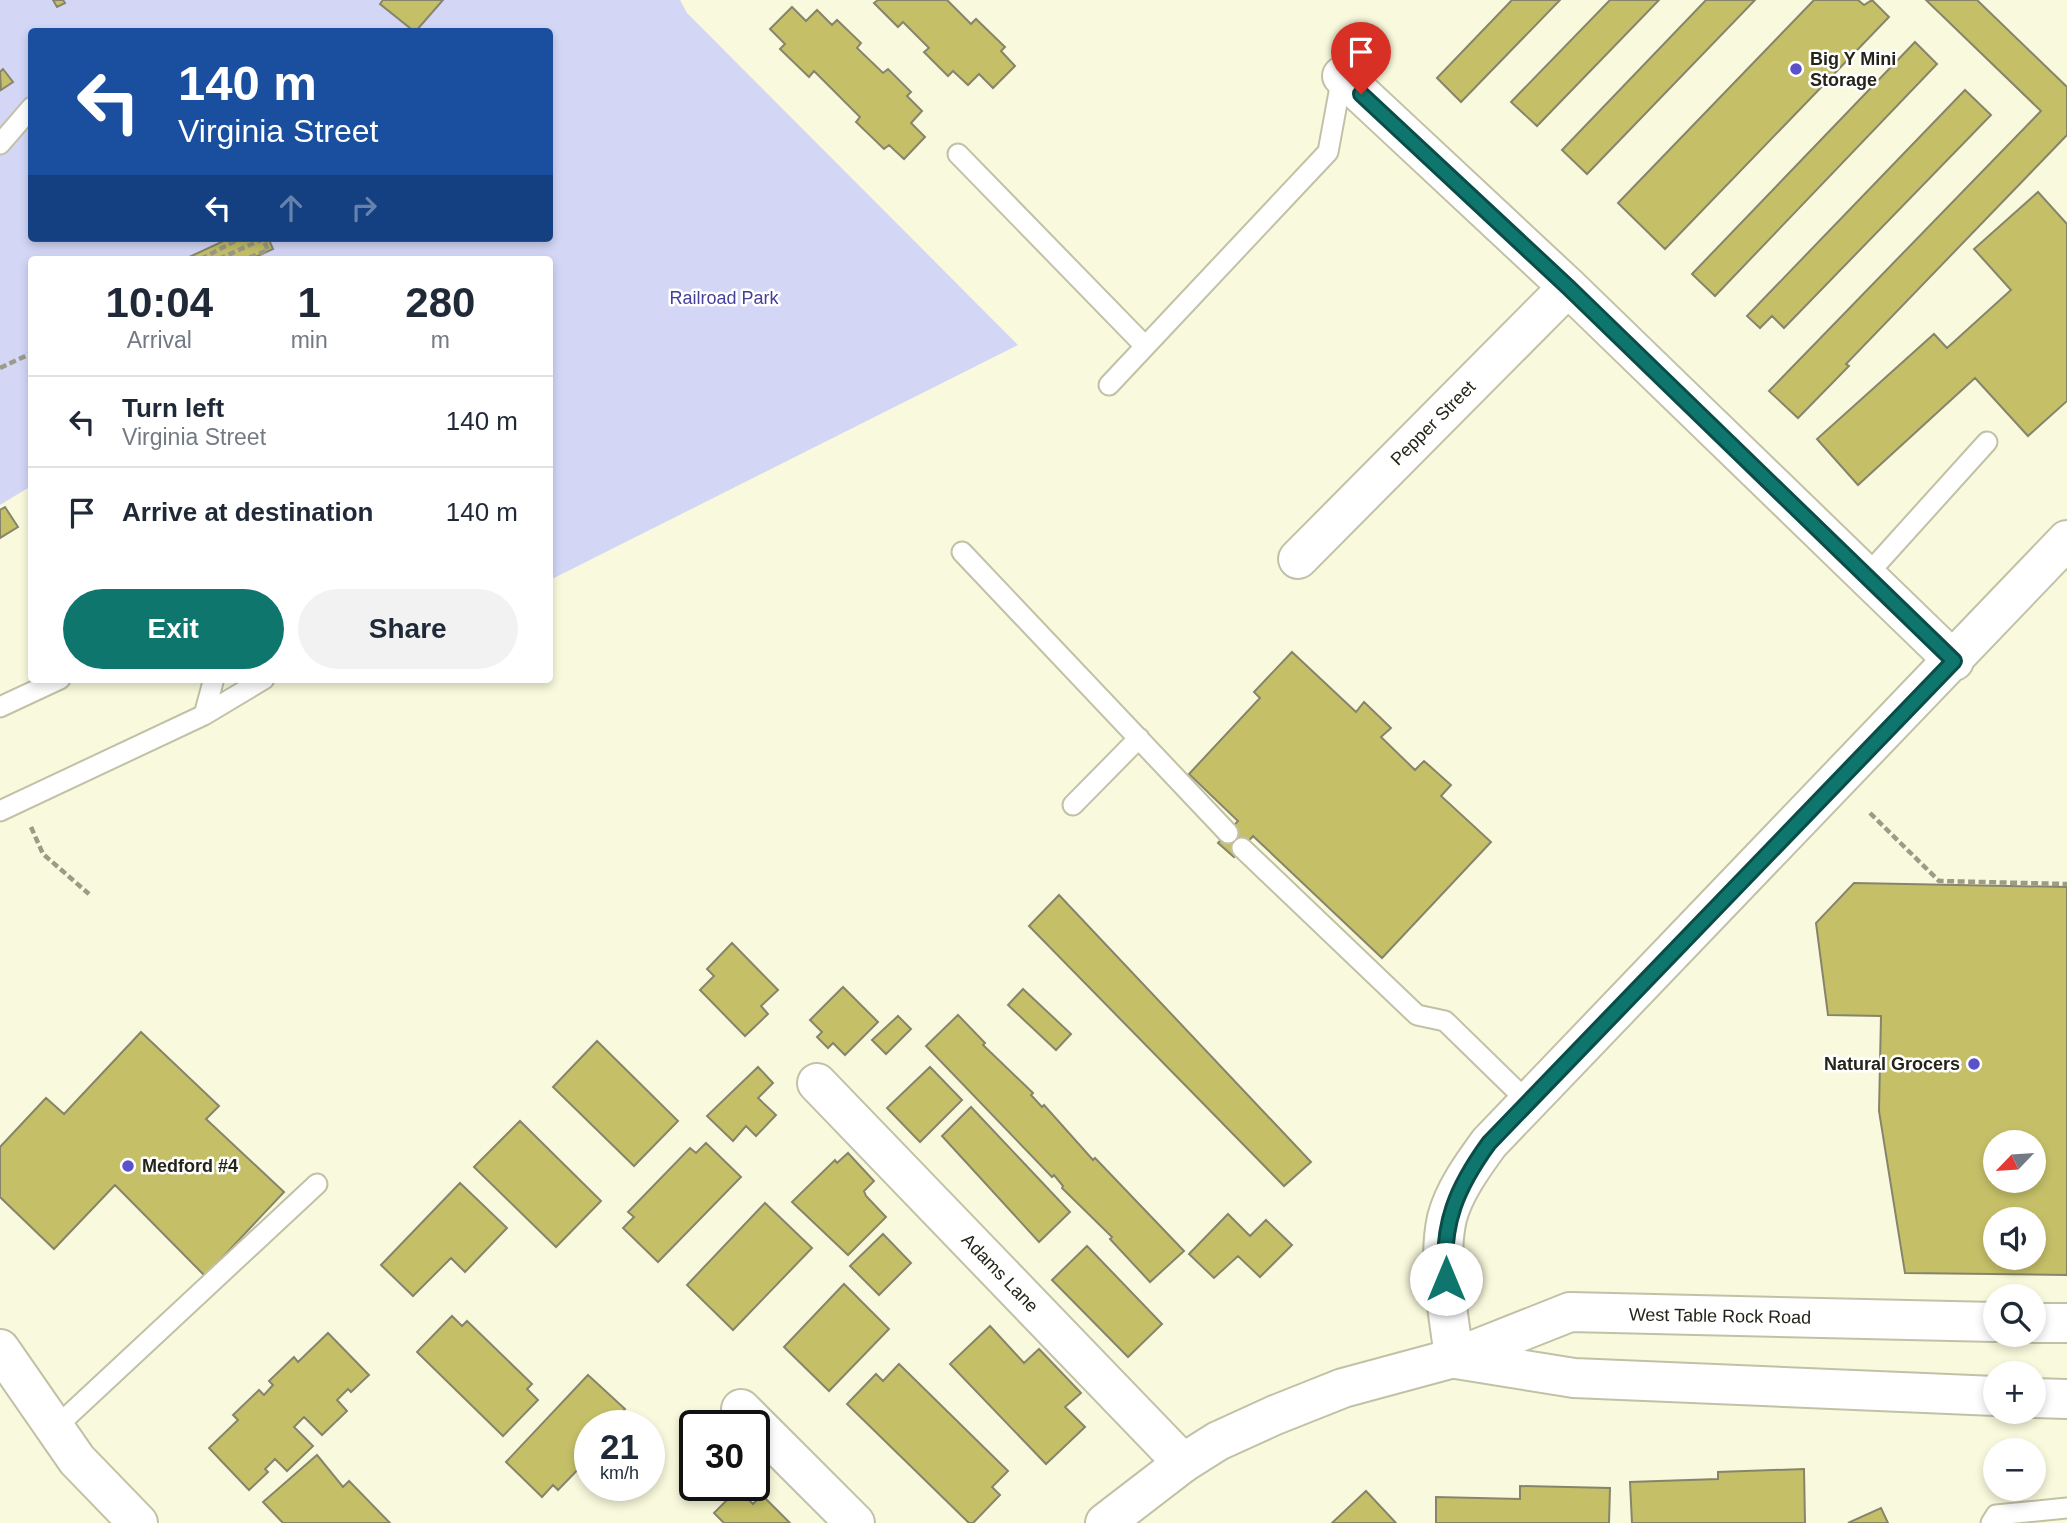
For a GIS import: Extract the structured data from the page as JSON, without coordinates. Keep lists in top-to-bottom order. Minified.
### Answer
{"streets":{"street":["Pepper Street","Adams Lane","West Table Rock Road"]},"crossings":[["Adams Lane","West Table Rock Road"]],"parks":["Railroad Park"],"places":["Big Y Mini Storage","Natural Grocers","Medford #4"],"north":"bottom left","page":{"turn":["140 m","Virginia Street"],"eta":["10:04","Arrival","1","min","280","m"],"list":[{"name":"Turn left","note":"Virginia Street","value":"140 m"},{"name":"Arrive at destination","value":"140 m"}],"buttons":["Exit","Share"],"map_buttons":["+","−"],"speed":"21 km/h","limit":"30"}}
